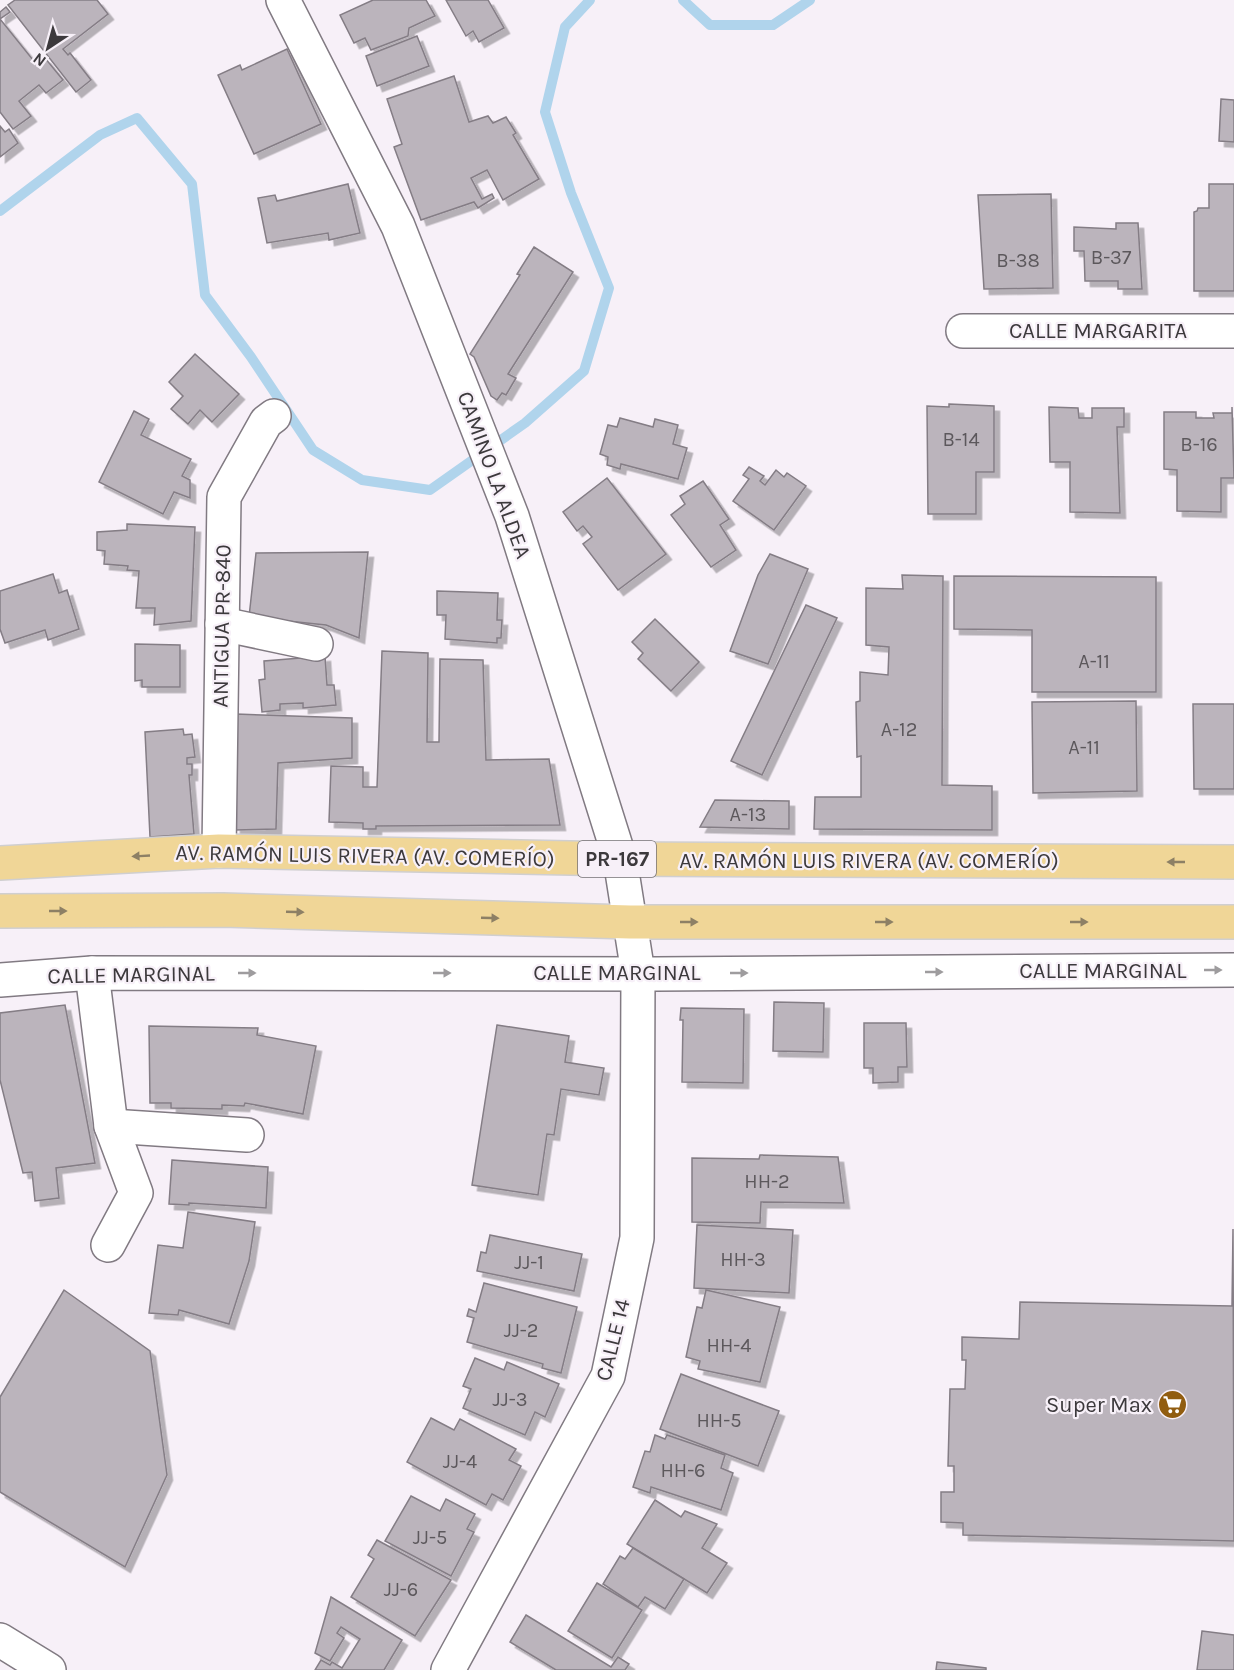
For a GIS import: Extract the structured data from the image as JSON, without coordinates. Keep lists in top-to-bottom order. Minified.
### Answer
{"streets":{"main road":["AV. RAMÓN LUIS RIVERA (AV. COMERÍO)","PR-167"],"street":["CALLE MARGARITA","CAMINO LA ALDEA","ANTIGUA PR-840","CALLE MARGINAL","CALLE 14"]},"crossings":[["CAMINO LA ALDEA","AV. RAMÓN LUIS RIVERA (AV. COMERÍO)"],["CAMINO LA ALDEA","CALLE MARGINAL"],["CAMINO LA ALDEA","CALLE 14"],["ANTIGUA PR-840","AV. RAMÓN LUIS RIVERA (AV. COMERÍO)"],["CALLE MARGINAL","CALLE 14"]],"one_way":["CALLE MARGINAL"],"places":{"supermarket":["Super Max"]},"house_numbers":["B-37","B-38","B-14","B-16","A-11","A-12","A-11","A-13","HH-2","HH-3","JJ-1","JJ-2","HH-4","JJ-3","HH-5","JJ-4","HH-6","JJ-5","JJ-6"],"north":"bottom left"}
